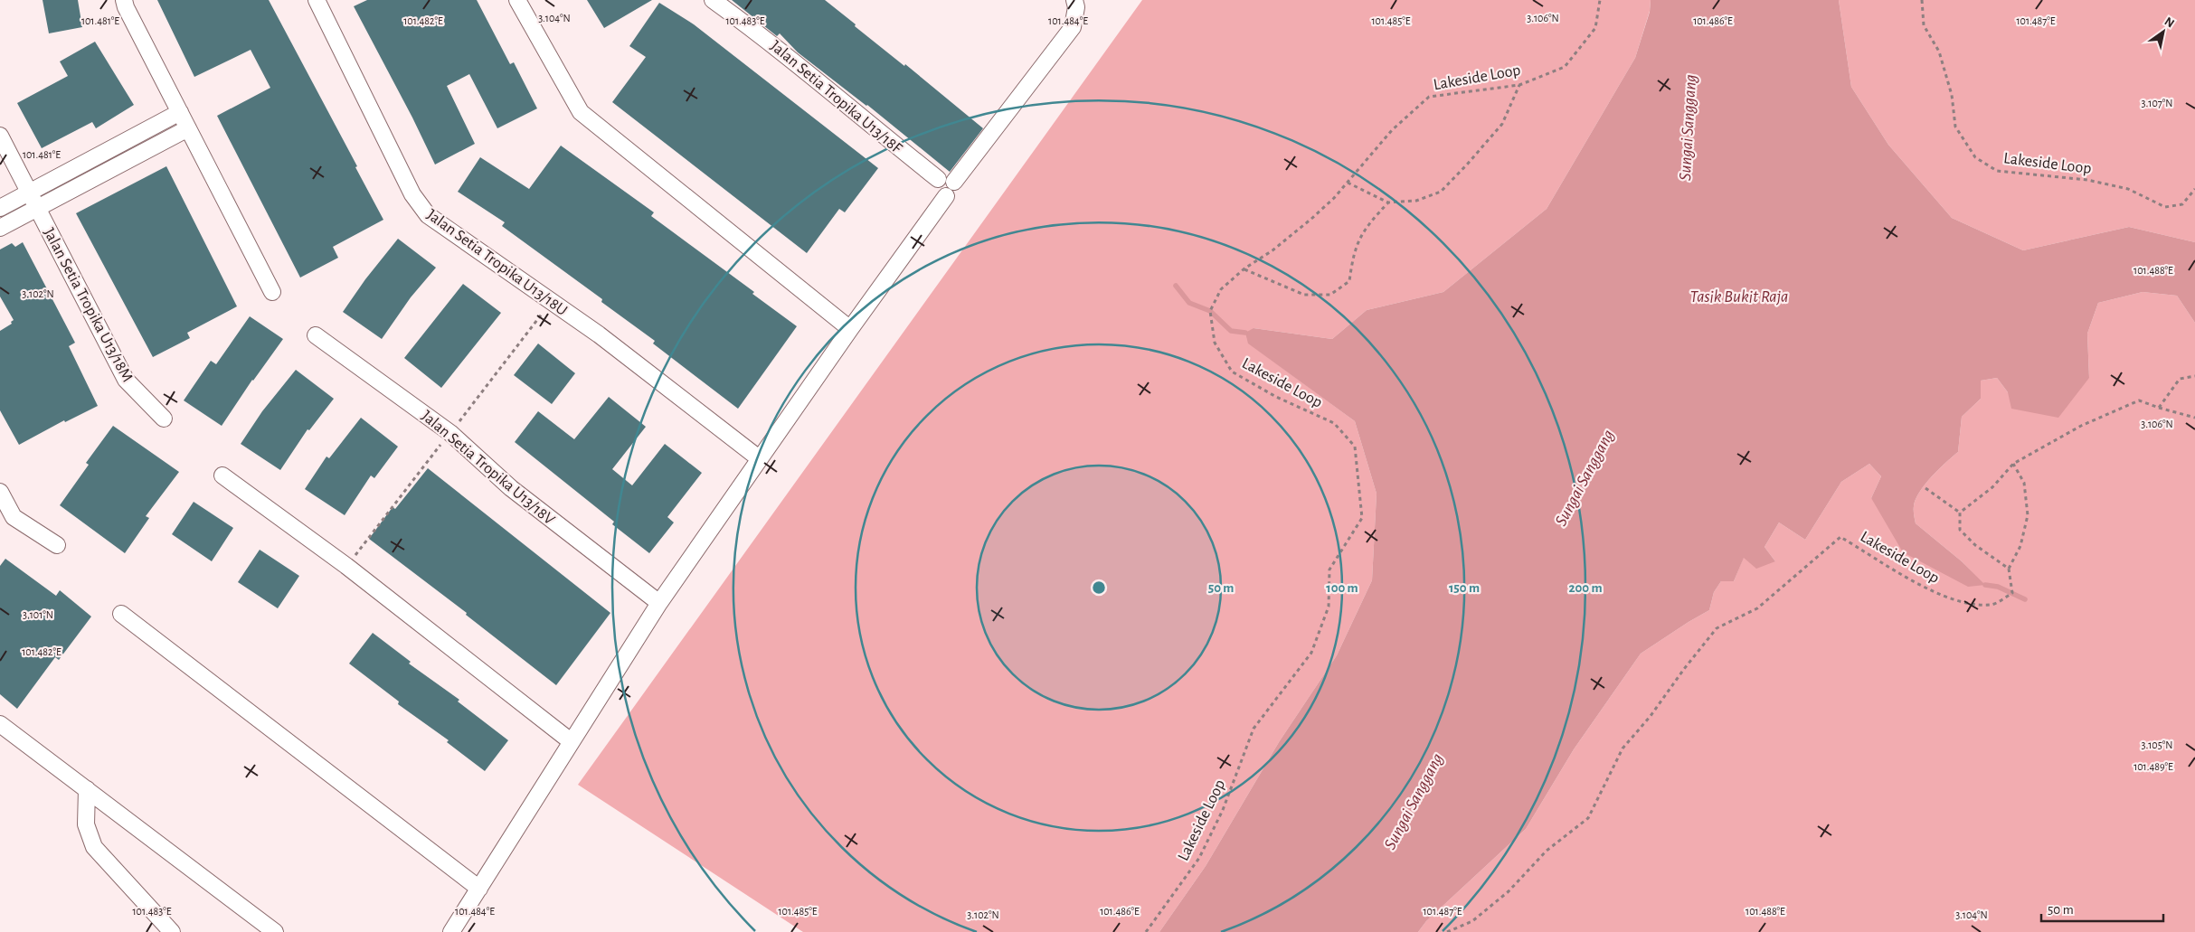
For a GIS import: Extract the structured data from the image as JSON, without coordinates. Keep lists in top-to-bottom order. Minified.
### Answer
{"streets":{"street":["Jalan Setia Tropika U13/18F","Jalan Setia Tropika U13/18U","Jalan Setia Tropika U13/18M","Jalan Setia Tropika U13/18V"],"path":["Lakeside Loop"]},"water":["Sungai Sanggang","Tasik Bukit Raja"],"scale_bar":"50 m","north":"top right","coordinates":["3.104°N","3.106°N","101.483°E","101.481°E","101.482°E","101.484°E","101.485°E","101.486°E","101.487°E","3.107°N","101.488°E","3.102°N","3.101°N","3.105°N","101.489°E"],"rings":["50 m","100 m","150 m","200 m"]}
